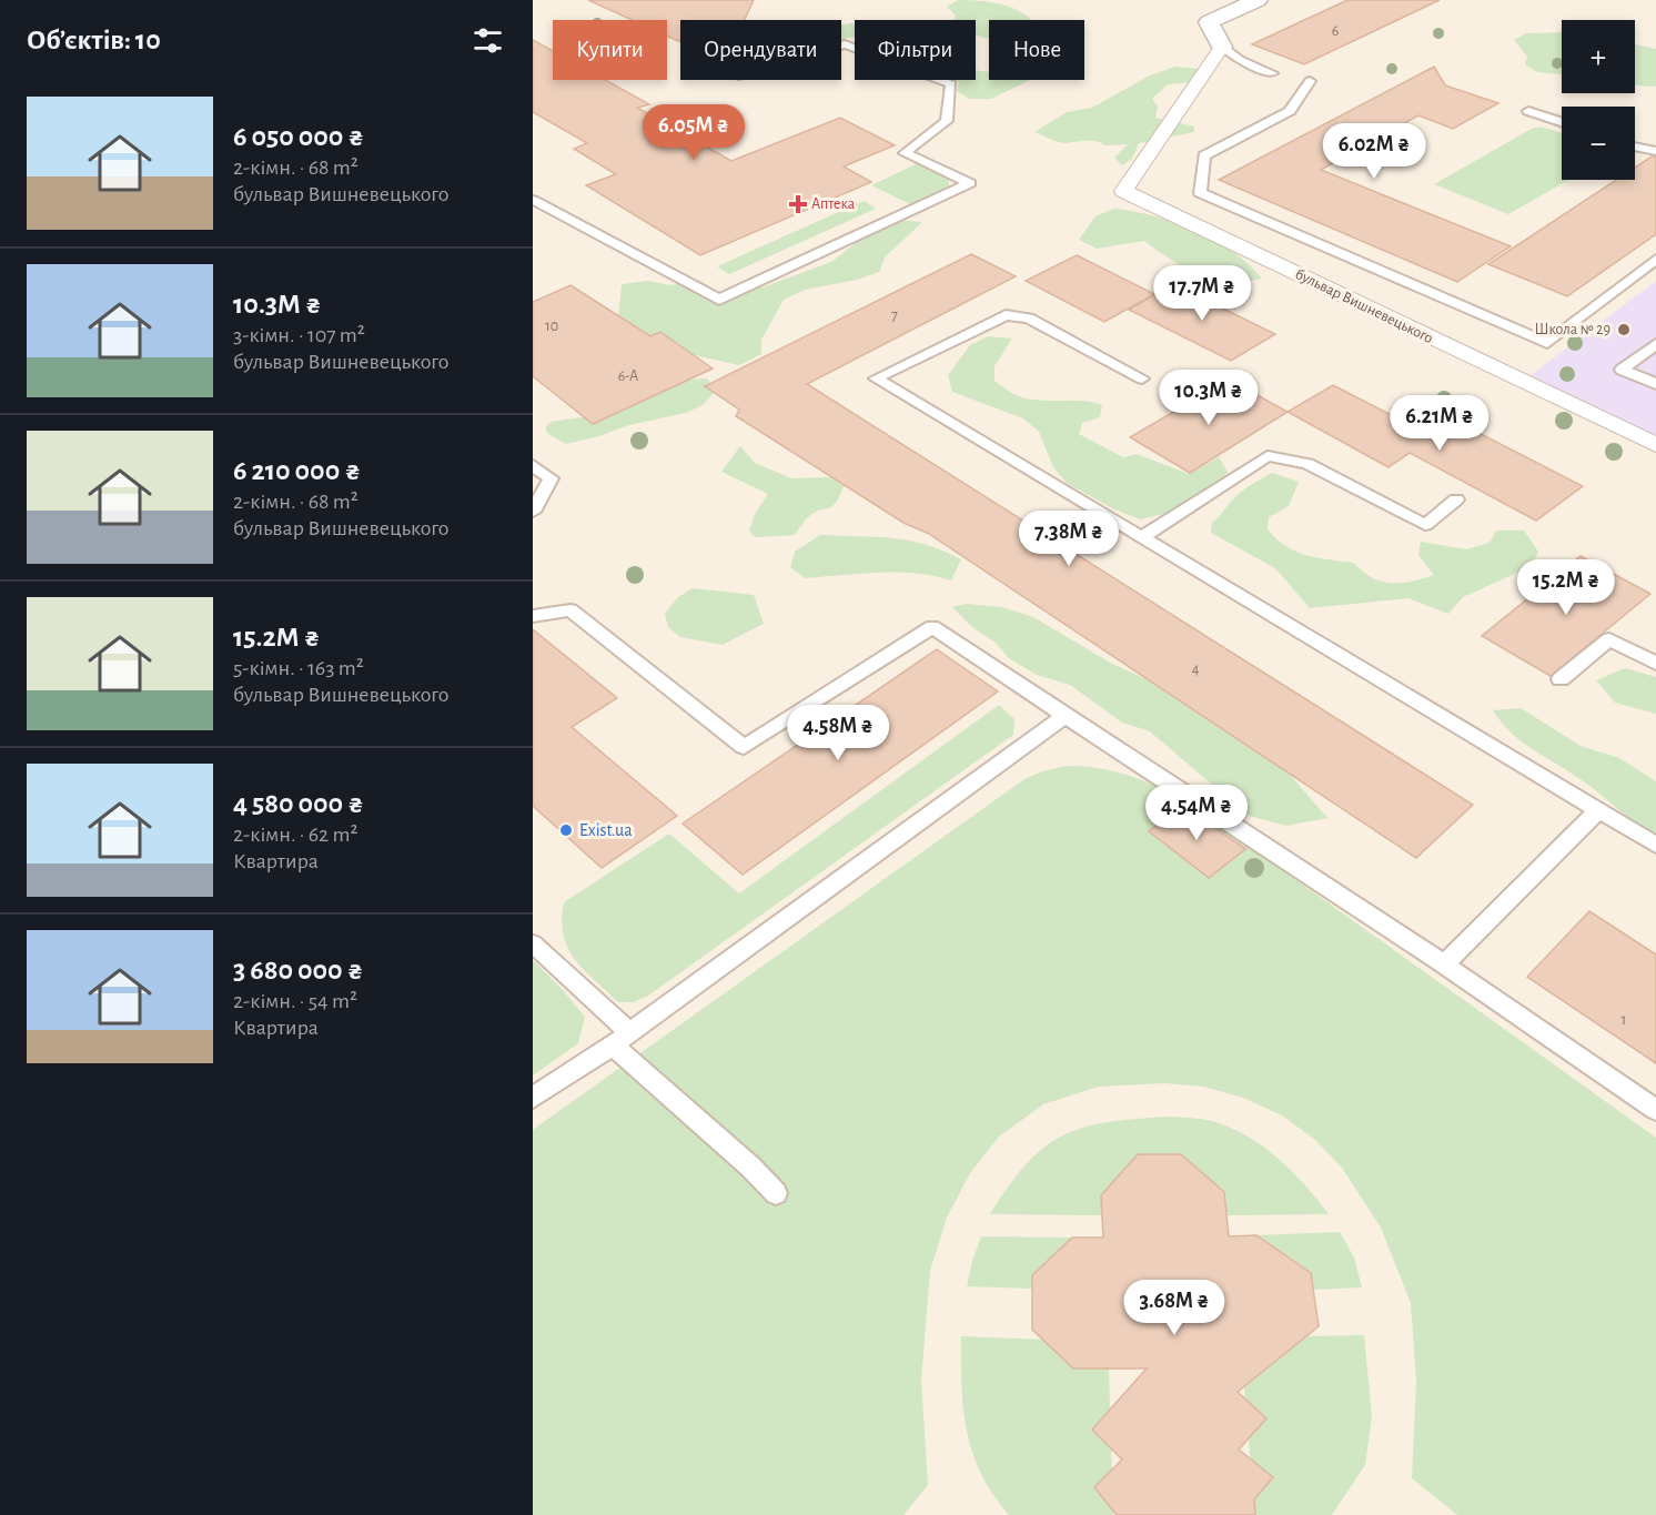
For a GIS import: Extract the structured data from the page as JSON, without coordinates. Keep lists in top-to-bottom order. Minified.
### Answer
{"streets":{"street":["бульвар Вишневецького"]},"places":{"health":["Аптека"],"other":["Школа № 29","Exist.ua"]},"house_numbers":["6","7","10","6-А","4","1"],"page":{"heading":"Об’єктів: 10","map_buttons":["+","−"],"chip":["Купити","Орендувати","Фільтри","Нове"],"list":[{"name":"6 050 000 ₴","note":"2-кімн. · 68 m² · бульвар Вишневецького"},{"name":"10.3M ₴","note":"3-кімн. · 107 m² · бульвар Вишневецького"},{"name":"6 210 000 ₴","note":"2-кімн. · 68 m² · бульвар Вишневецького"},{"name":"15.2M ₴","note":"5-кімн. · 163 m² · бульвар Вишневецького"},{"name":"4 580 000 ₴","note":"2-кімн. · 62 m² · Квартира"},{"name":"3 680 000 ₴","note":"2-кімн. · 54 m² · Квартира"}],"price":["6.05M ₴","6.02M ₴","17.7M ₴","10.3M ₴","6.21M ₴","7.38M ₴","15.2M ₴","4.58M ₴","4.54M ₴","3.68M ₴"]}}
